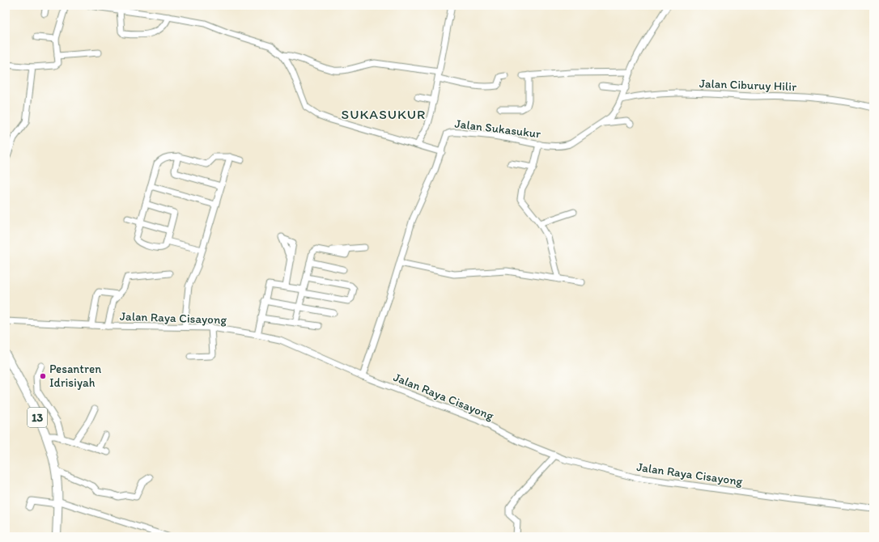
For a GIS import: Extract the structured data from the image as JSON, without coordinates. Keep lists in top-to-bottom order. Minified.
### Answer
{"streets":{"highway":["13"],"street":["Jalan Ciburuy Hilir","Jalan Sukasukur","Jalan Raya Cisayong"]},"crossings":[["Jalan Ciburuy Hilir","Jalan Sukasukur"],["Jalan Sukasukur","Jalan Raya Cisayong"]],"districts":["SUKASUKUR"],"places":["Pesantren Idrisiyah"]}
